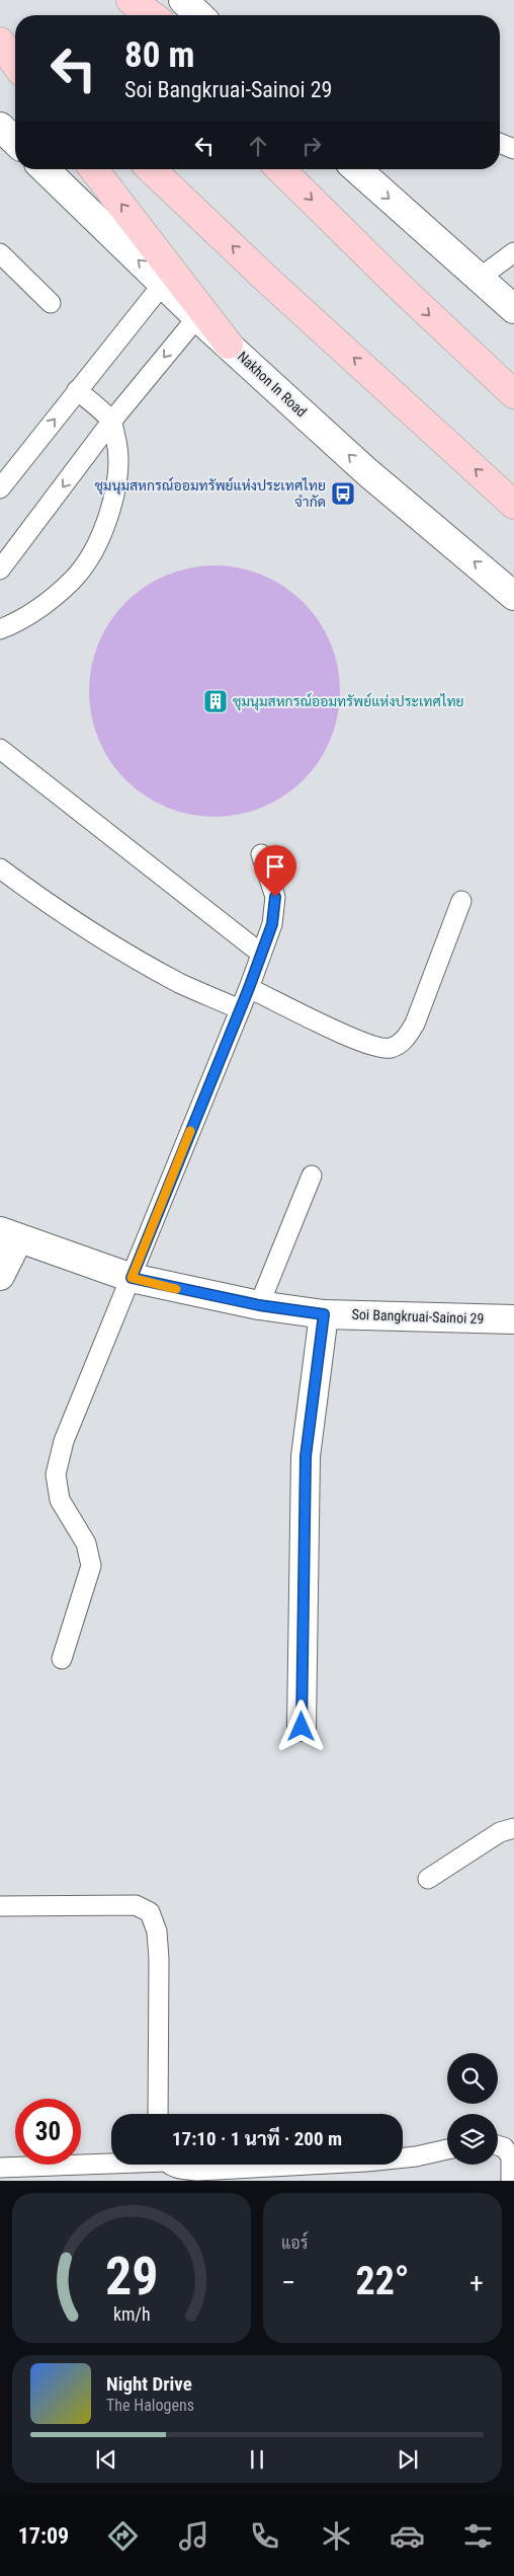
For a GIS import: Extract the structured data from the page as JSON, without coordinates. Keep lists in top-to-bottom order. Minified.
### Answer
{"streets":{"street":["Nakhon In Road","Soi Bangkruai-Sainoi 29"]},"places":{"bus stop":["ชุมนุมสหกรณ์ออมทรัพย์แห่งประเทศไทย จำกัด"],"building":["ชุมนุมสหกรณ์ออมทรัพย์แห่งประเทศไทย"]},"page":{"turn":["80 m","Soi Bangkruai-Sainoi 29"],"limit":"30","trip":"17:10 · 1 นาที · 200 m","tile":"แอร์","heat":["−","22°","+"],"song":["Night Drive","The Halogens"],"tabs":"17:09","gauge":["29","km/h"]}}
